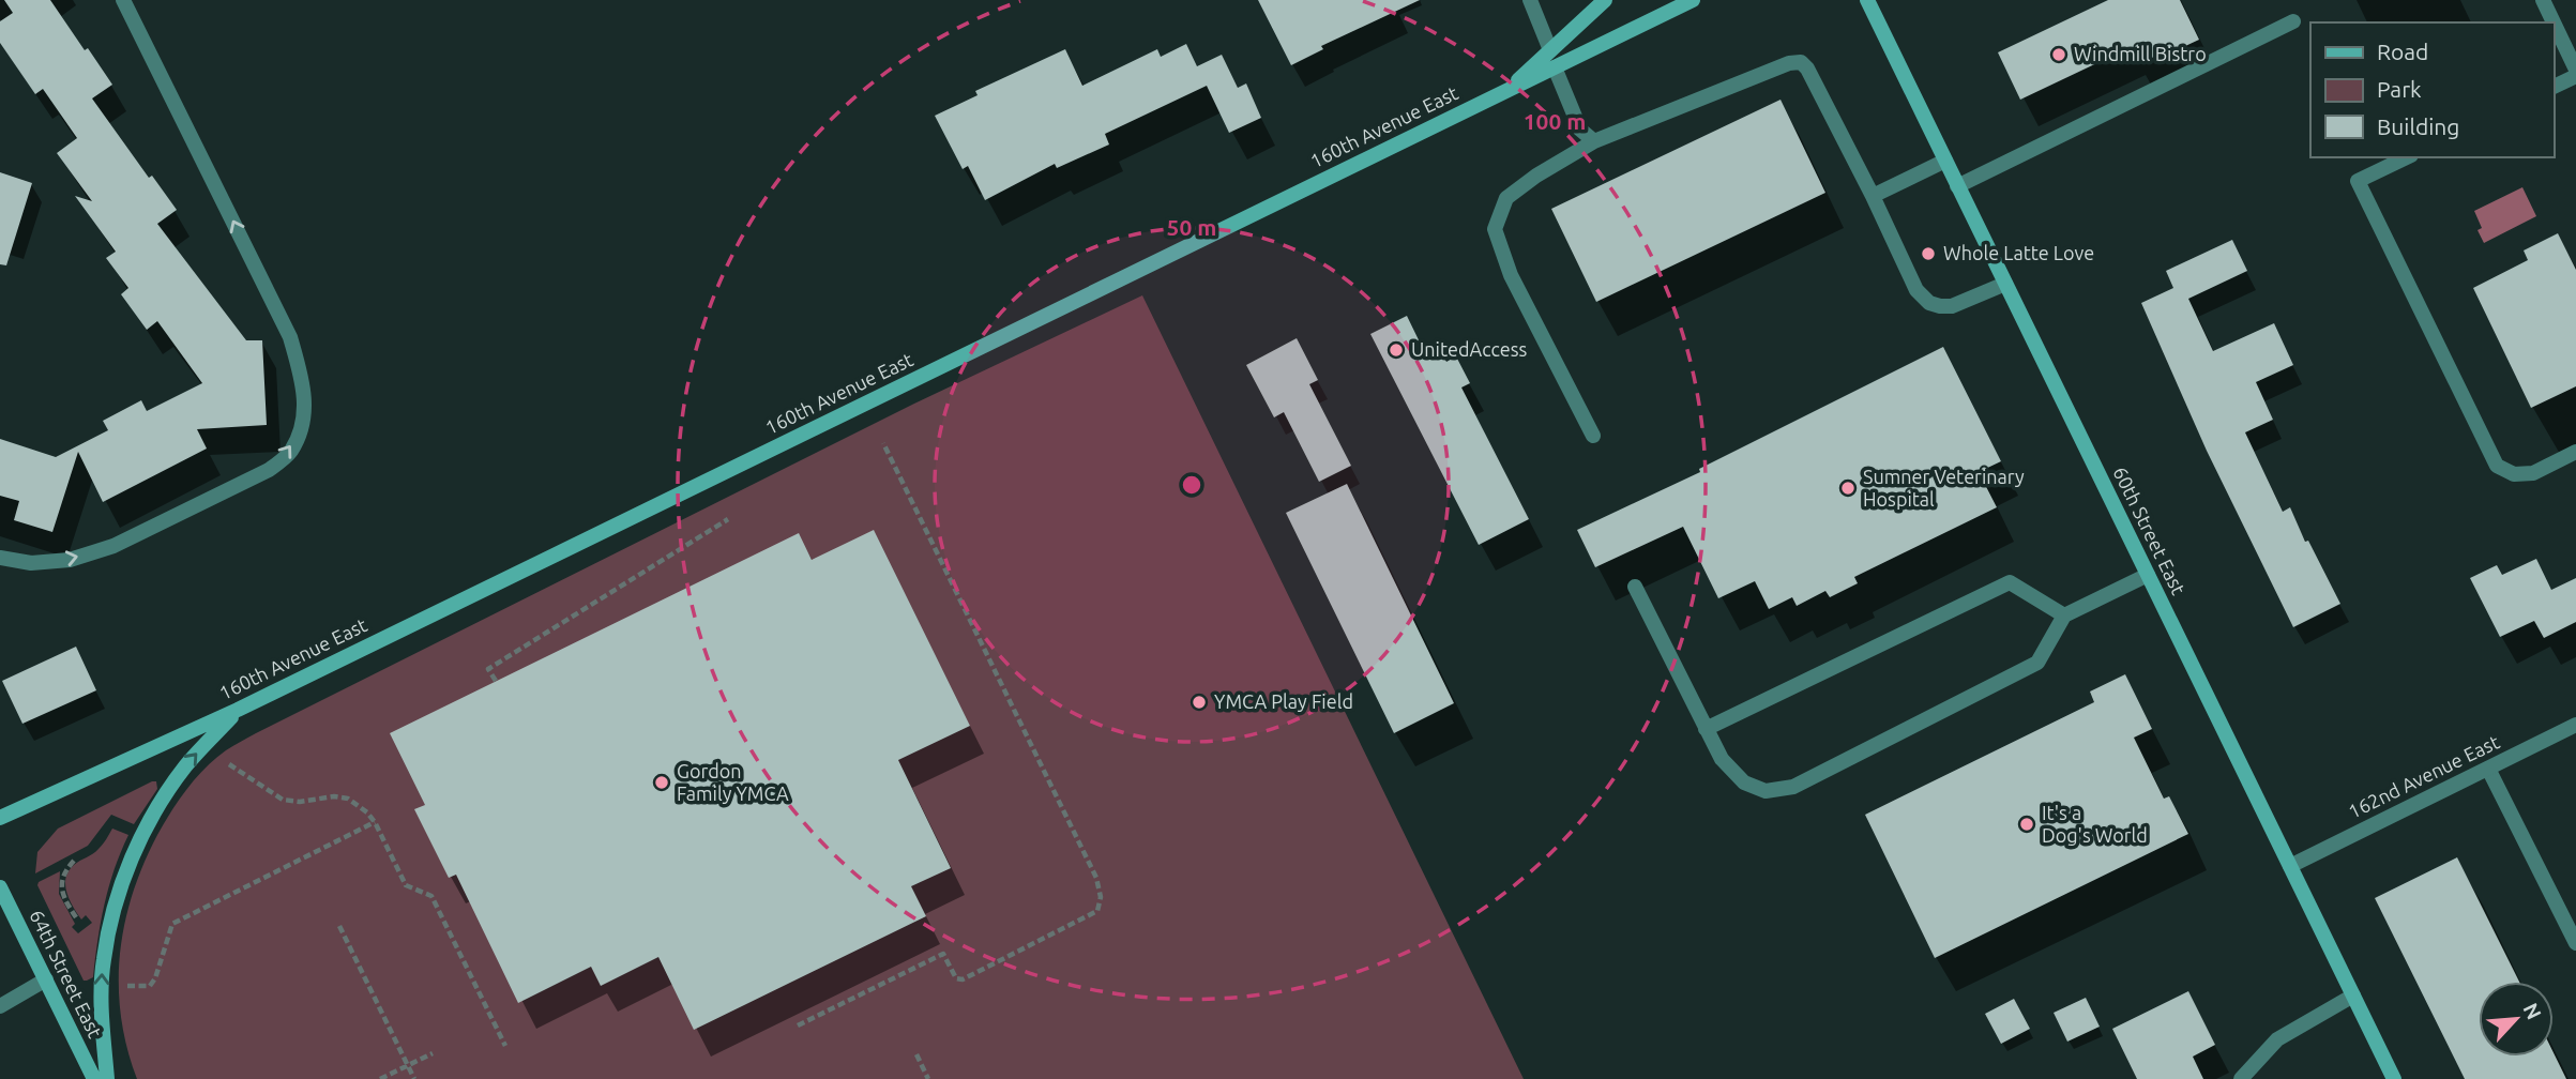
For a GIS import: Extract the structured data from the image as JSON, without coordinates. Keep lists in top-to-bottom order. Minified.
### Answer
{"streets":{"street":["160th Avenue East","60th Street East","162nd Avenue East","64th Street East"]},"crossings":[["60th Street East","162nd Avenue East"]],"places":["Windmill Bistro","Whole Latte Love","UnitedAccess","Sumner Veterinary Hospital","YMCA Play Field","Gordon Family YMCA","It's a Dog's World"],"legend":["Road","Park","Building"],"north":"top right","rings":["100 m","50 m"]}
